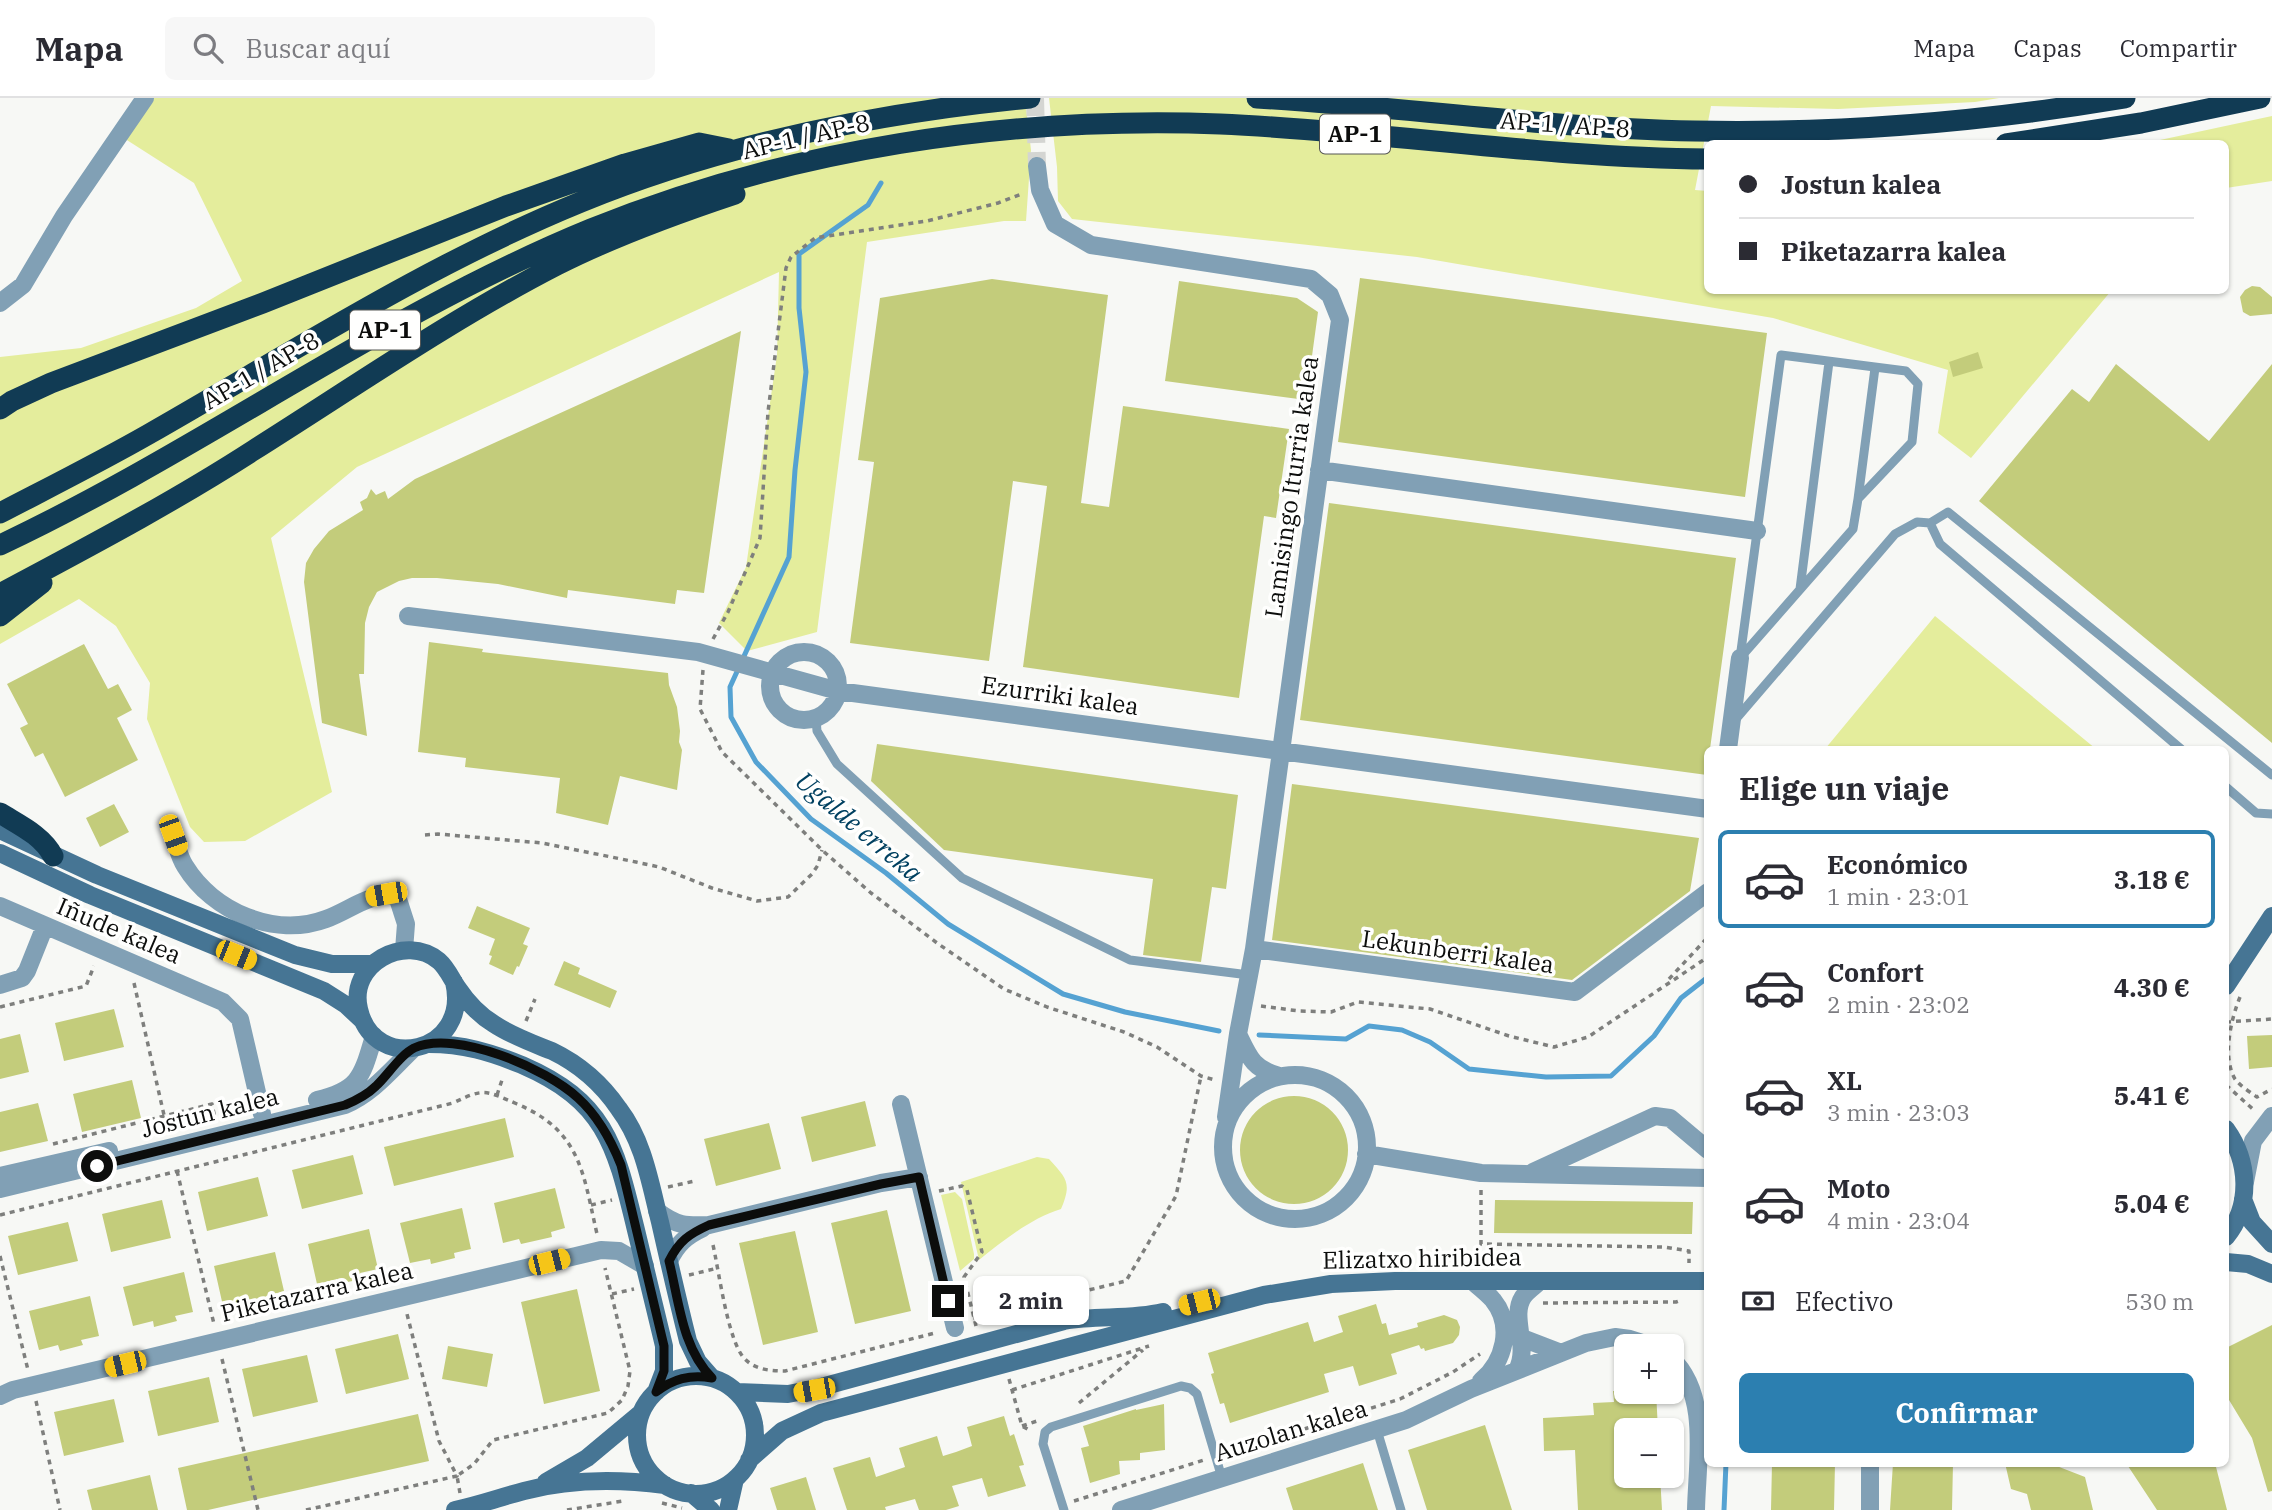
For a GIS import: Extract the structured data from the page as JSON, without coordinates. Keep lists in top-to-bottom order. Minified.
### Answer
{"streets":{"highway":["AP-1 / AP-8","AP-1"],"main road":["Elizatxo hiribidea"],"street":["Lamisingo Iturria kalea","Ezurriki kalea","Iñude kalea","Lekunberri kalea","Jostun kalea","Piketazarra kalea","Auzolan kalea"]},"crossings":[["Lamisingo Iturria kalea","Ezurriki kalea"],["Lamisingo Iturria kalea","Lekunberri kalea"],["Iñude kalea","Jostun kalea"],["Elizatxo hiribidea","Auzolan kalea"]],"water":["Ugalde erreka"],"page":{"header":"Mapa","search":"Buscar aquí","nav":["Mapa","Capas","Compartir"],"banner":["Jostun kalea","Piketazarra kalea"],"heading":"Elige un viaje","list":[{"name":"Económico","note":"1 min · 23:01","value":"3.18 €"},{"name":"Confort","note":"2 min · 23:02","value":"4.30 €"},{"name":"XL","note":"3 min · 23:03","value":"5.41 €"},{"name":"Moto","note":"4 min · 23:04","value":"5.04 €"}],"pay":["Efectivo","530 m"],"bubble":"2 min","map_buttons":["+","−"],"buttons":"Confirmar"}}
